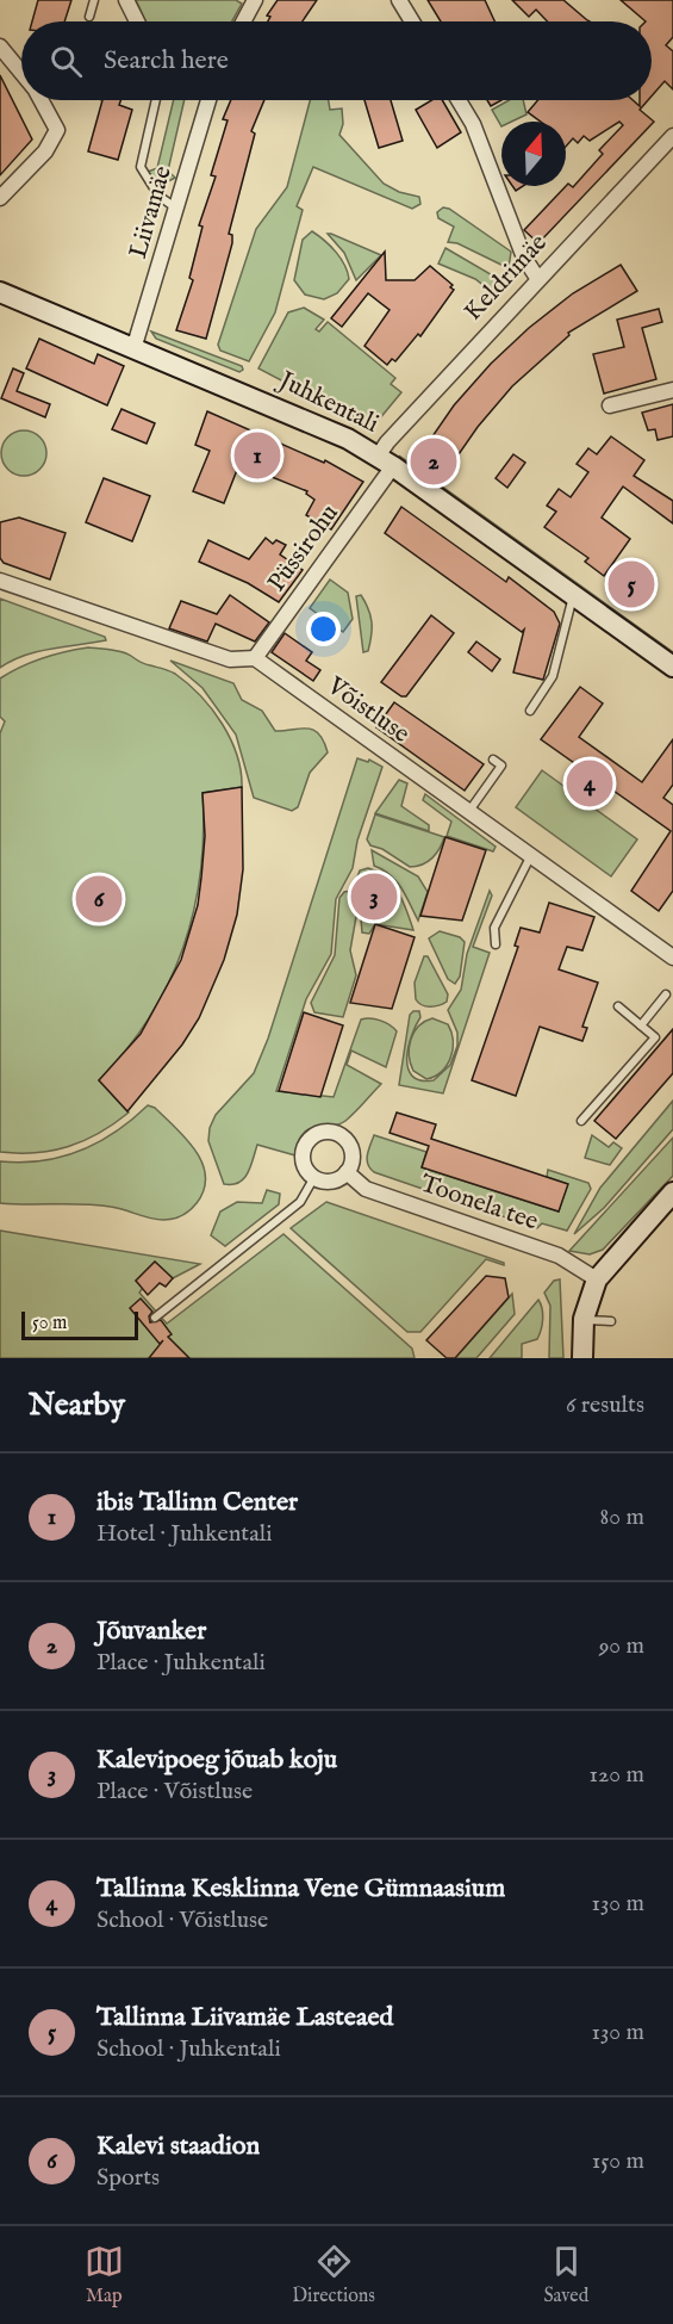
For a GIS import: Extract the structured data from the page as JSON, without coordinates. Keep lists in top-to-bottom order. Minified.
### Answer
{"streets":{"street":["Liivamäe","Keldrimäe","Juhkentali","Püssirohu","Võistluse","Toonela tee"]},"crossings":[["Liivamäe","Juhkentali"],["Keldrimäe","Juhkentali"],["Keldrimäe","Püssirohu"],["Juhkentali","Püssirohu"],["Püssirohu","Võistluse"]],"scale_bar":"50 m","north":"top","page":{"search":"Search here","pins":["1","2","5","4","3","6"],"scale":"50 m","heading":["Nearby","6 results"],"list":[{"mark":"1","name":"ibis Tallinn Center","note":"Hotel · Juhkentali","value":"80 m"},{"mark":"2","name":"Jõuvanker","note":"Place · Juhkentali","value":"90 m"},{"mark":"3","name":"Kalevipoeg jõuab koju","note":"Place · Võistluse","value":"120 m"},{"mark":"4","name":"Tallinna Kesklinna Vene Gümnaasium","note":"School · Võistluse","value":"130 m"},{"mark":"5","name":"Tallinna Liivamäe Lasteaed","note":"School · Juhkentali","value":"130 m"},{"mark":"6","name":"Kalevi staadion","note":"Sports","value":"150 m"}],"nav":["Map","Directions","Saved"]}}
